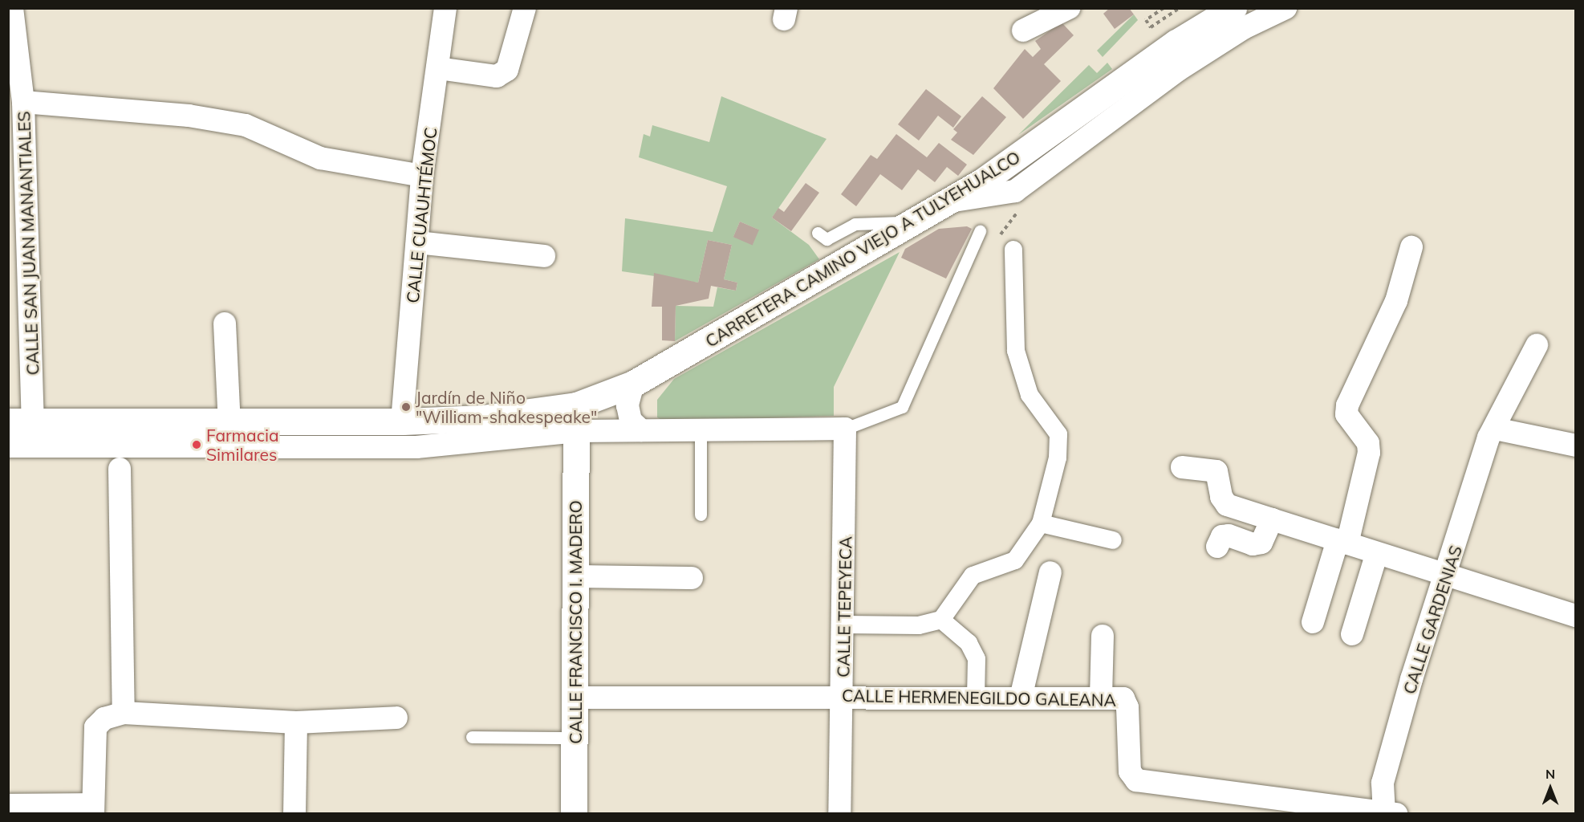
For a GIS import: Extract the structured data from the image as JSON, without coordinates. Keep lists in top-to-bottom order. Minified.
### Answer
{"streets":{"main road":["CARRETERA CAMINO VIEJO A TULYEHUALCO","CALLE FRANCISCO I. MADERO"],"street":["CALLE CUAUHTÉMOC","CALLE SAN JUAN MANANTIALES","CALLE TEPEYECA","CALLE GARDENIAS","CALLE HERMENEGILDO GALEANA"]},"crossings":[["CALLE CUAUHTÉMOC","CARRETERA CAMINO VIEJO A TULYEHUALCO"],["CALLE SAN JUAN MANANTIALES","CARRETERA CAMINO VIEJO A TULYEHUALCO"],["CARRETERA CAMINO VIEJO A TULYEHUALCO","CALLE FRANCISCO I. MADERO"],["CALLE TEPEYECA","CALLE HERMENEGILDO GALEANA"],["CALLE GARDENIAS","CALLE HERMENEGILDO GALEANA"],["CALLE FRANCISCO I. MADERO","CALLE HERMENEGILDO GALEANA"]],"places":["Jardín de Niño \"William-shakespeake\"","Farmacia Similares"],"north":"top"}
